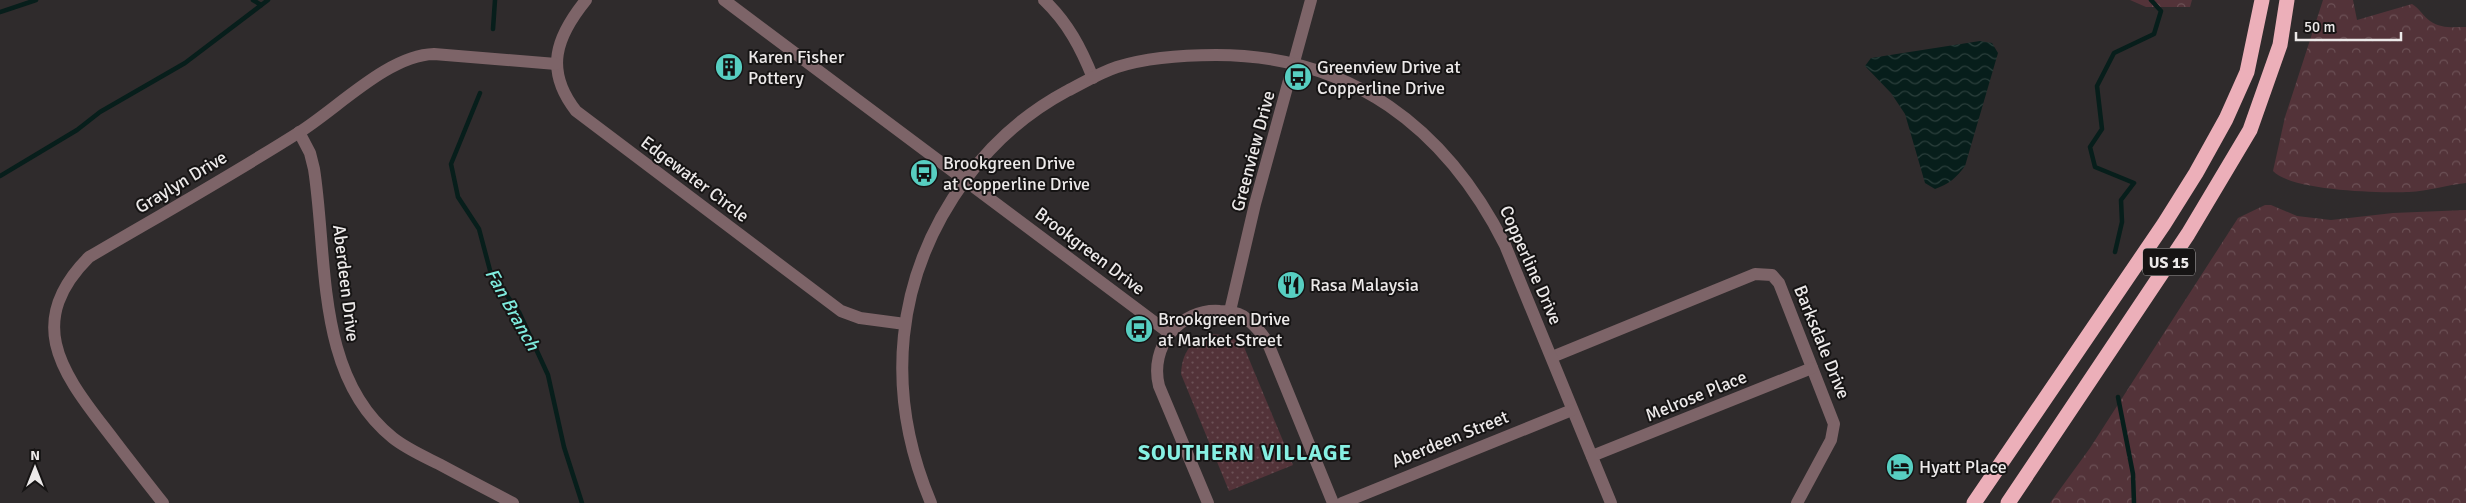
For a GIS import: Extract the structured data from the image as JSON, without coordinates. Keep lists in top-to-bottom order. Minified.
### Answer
{"streets":{"highway":["US 15"],"street":["Greenview Drive","Edgewater Circle","Graylyn Drive","Brookgreen Drive","Copperline Drive","Aberdeen Drive","Barksdale Drive","Melrose Place","Aberdeen Street"]},"crossings":[["Greenview Drive","Copperline Drive"],["Edgewater Circle","Graylyn Drive"],["Edgewater Circle","Copperline Drive"],["Graylyn Drive","Aberdeen Drive"],["Brookgreen Drive","Copperline Drive"],["Copperline Drive","Barksdale Drive"],["Copperline Drive","Melrose Place"],["Copperline Drive","Aberdeen Street"],["Barksdale Drive","Melrose Place"]],"districts":["SOUTHERN VILLAGE"],"water":["Fan Branch"],"places":{"building":["Karen Fisher Pottery"],"bus stop":["Greenview Drive at Copperline Drive","Brookgreen Drive at Copperline Drive","Brookgreen Drive at Market Street"],"restaurant":["Rasa Malaysia"],"hotel":["Hyatt Place"]},"scale_bar":"50 m","north":"top"}
